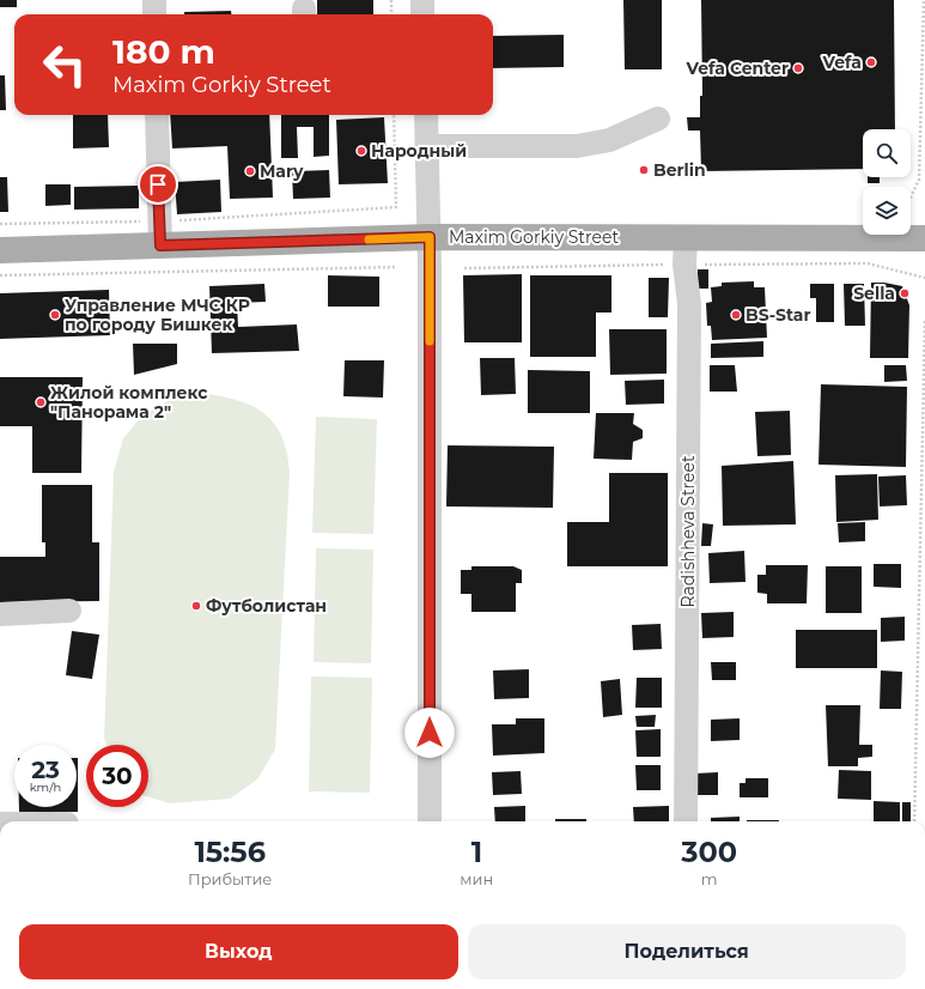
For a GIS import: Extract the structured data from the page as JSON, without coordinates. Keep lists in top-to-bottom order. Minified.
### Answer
{"streets":{"main road":["Maxim Gorkiy Street"],"street":["Radishheva Street"]},"crossings":[["Maxim Gorkiy Street","Radishheva Street"]],"places":["Vefa","Vefa Center","Народный","Berlin","Mary","Sella","Управление МЧС КР по городу Бишкек","BS-Star","Жилой комплекс \"Панорама 2\"","Футболистан"],"page":{"turn":["180 m","Maxim Gorkiy Street"],"speed":"23 km/h","limit":"30","eta":["15:56","Прибытие","1","мин","300","m"],"buttons":["Выход","Поделиться"]}}
